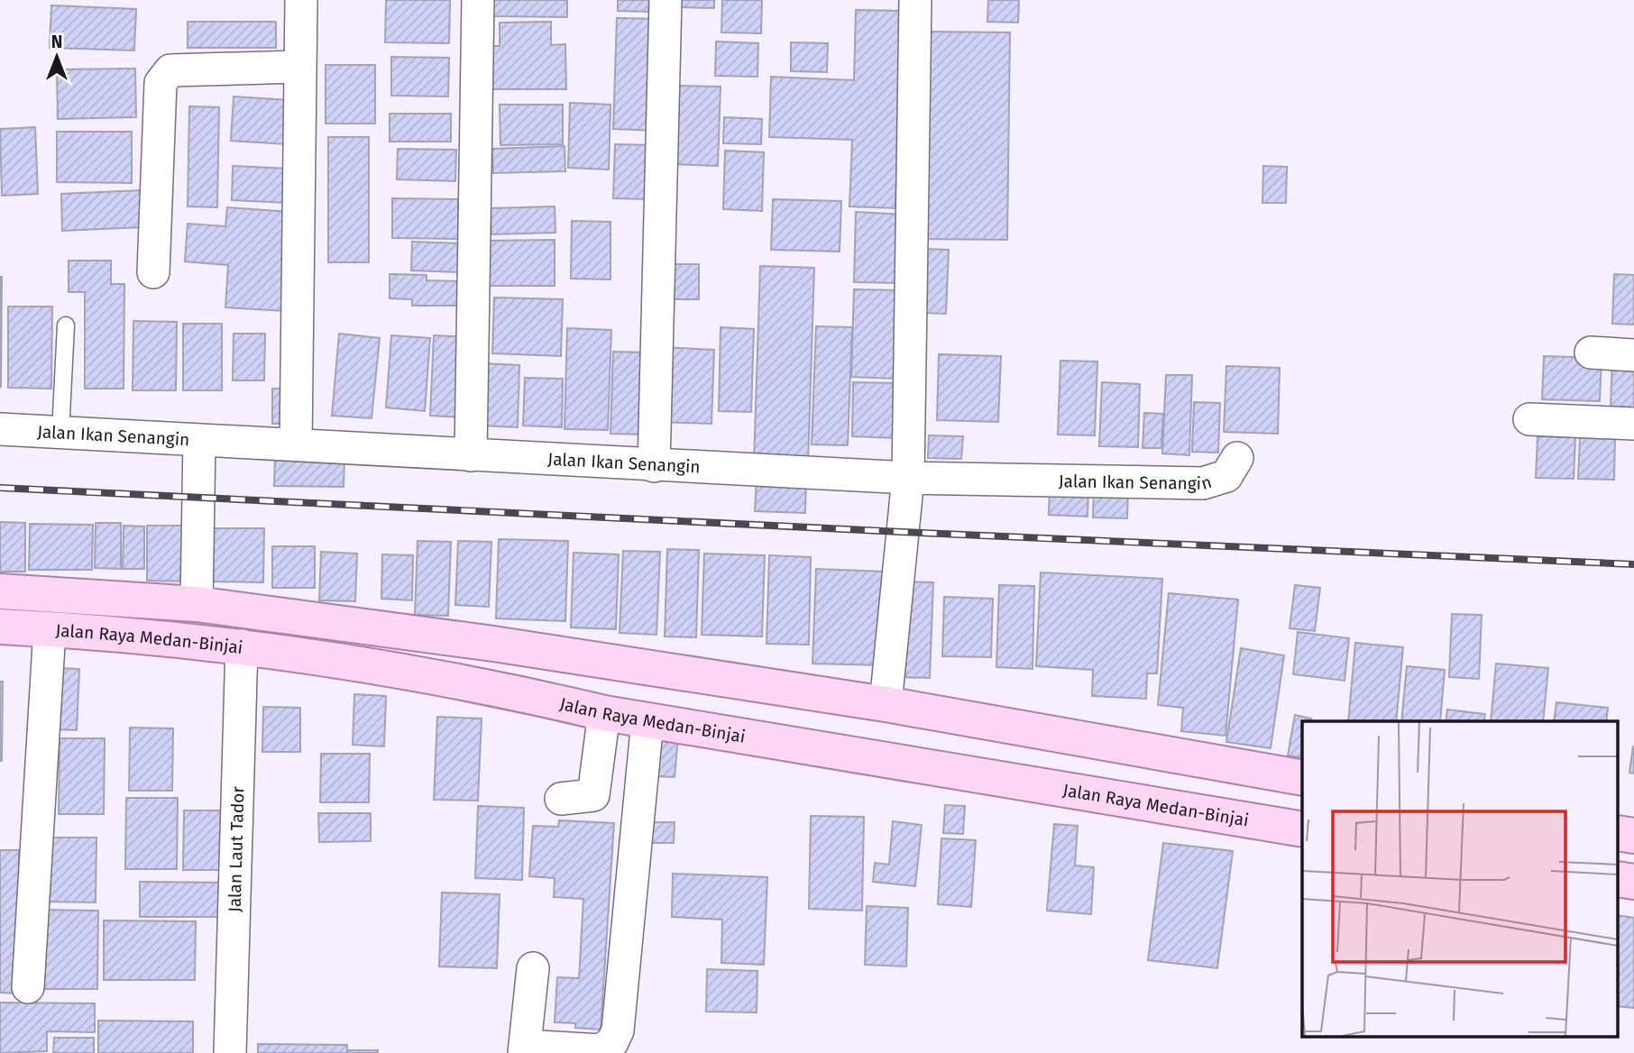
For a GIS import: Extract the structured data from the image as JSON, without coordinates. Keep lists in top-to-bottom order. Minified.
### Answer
{"streets":{"main road":["Jalan Raya Medan-Binjai"],"street":["Jalan Ikan Senangin","Jalan Laut Tador"]},"crossings":[["Jalan Raya Medan-Binjai","Jalan Laut Tador"]],"north":"top"}
